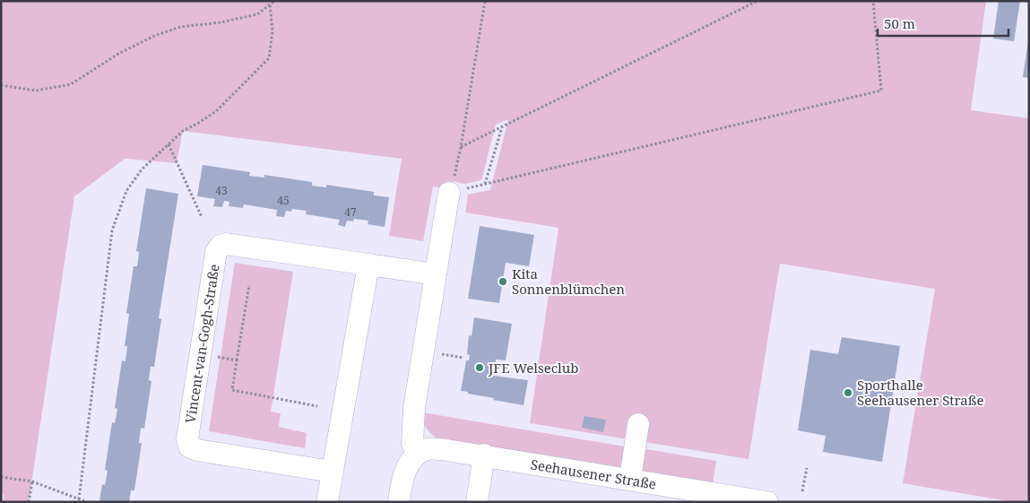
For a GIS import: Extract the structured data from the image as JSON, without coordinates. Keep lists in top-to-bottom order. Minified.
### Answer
{"streets":{"street":["Vincent-van-Gogh-Straße","Seehausener Straße"]},"places":["Kita Sonnenblümchen","JFE Welseclub","Sporthalle Seehausener Straße"],"house_numbers":["43","45","47"],"scale_bar":"50 m"}
